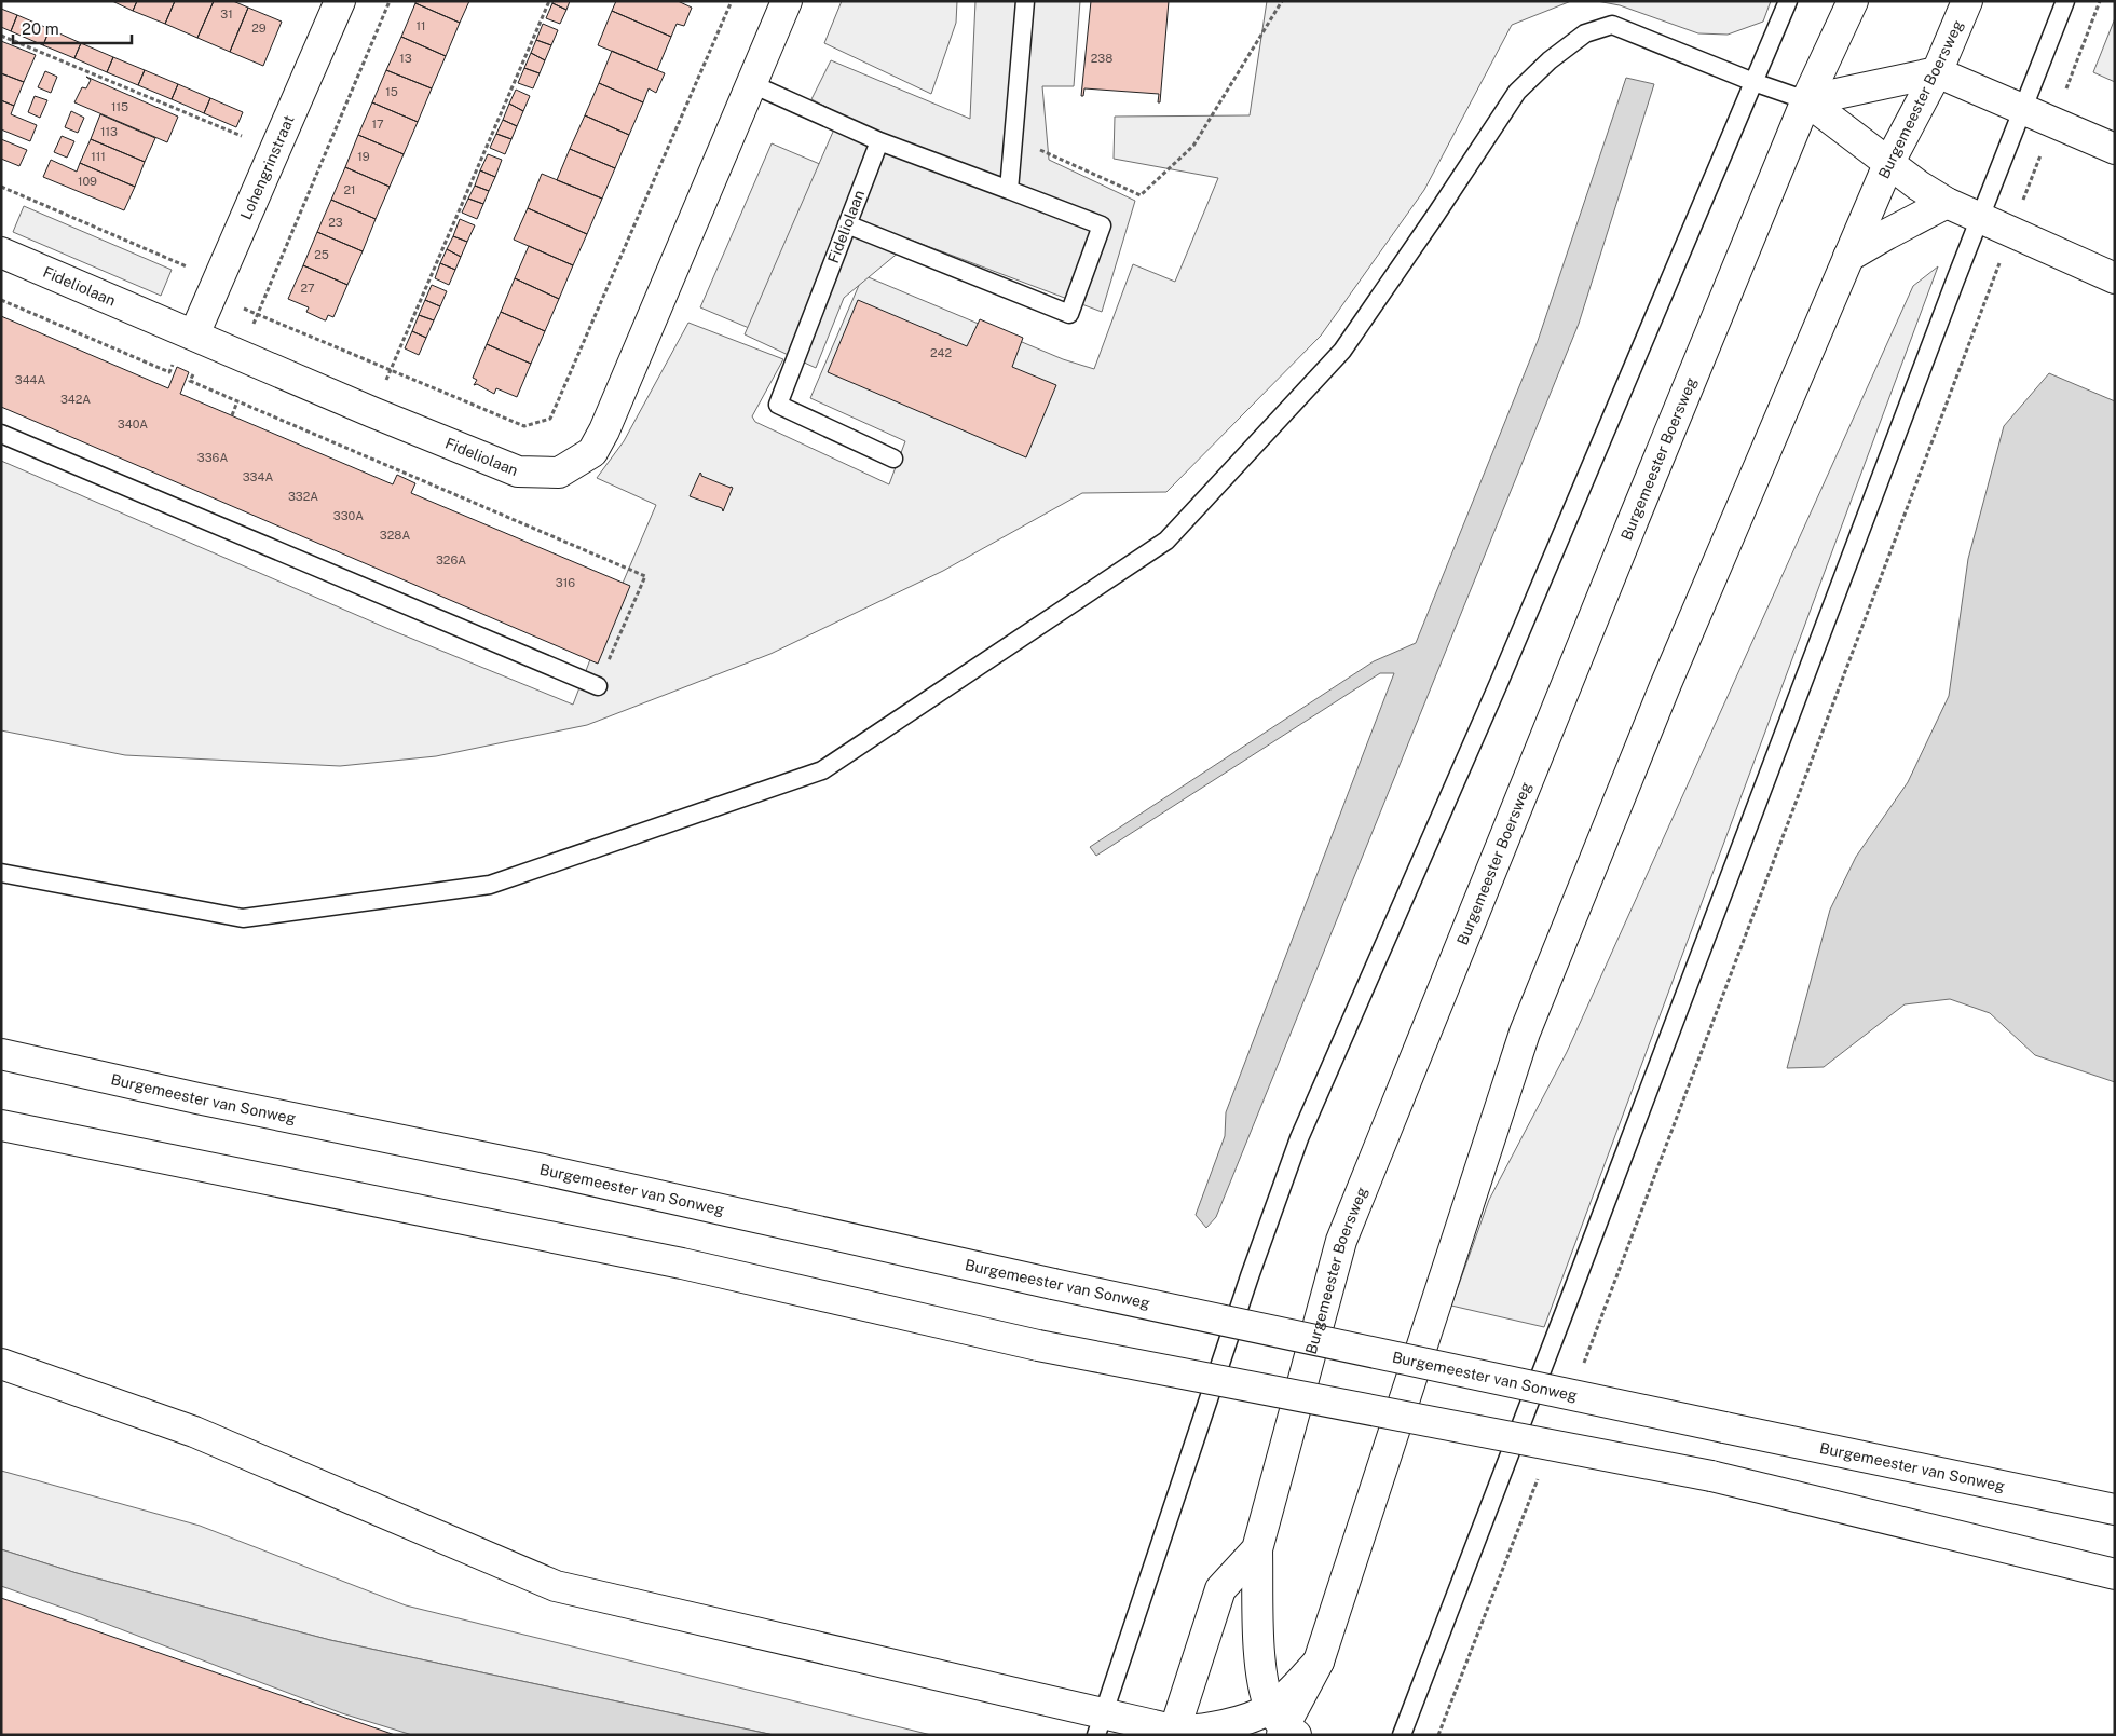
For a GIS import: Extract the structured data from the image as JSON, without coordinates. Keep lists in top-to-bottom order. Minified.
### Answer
{"streets":{"main road":["Burgemeester Boersweg","Lohengrinstraat","Fideliolaan","Burgemeester van Sonweg"]},"crossings":[["Lohengrinstraat","Fideliolaan"]],"house_numbers":["31","11","29","13","238","15","115","17","113","111","19","109","21","23","25","27","242","344A","342A","340A","336A","334A","332A","330A","328A","326A","316"],"scale_bar":"20 m"}
